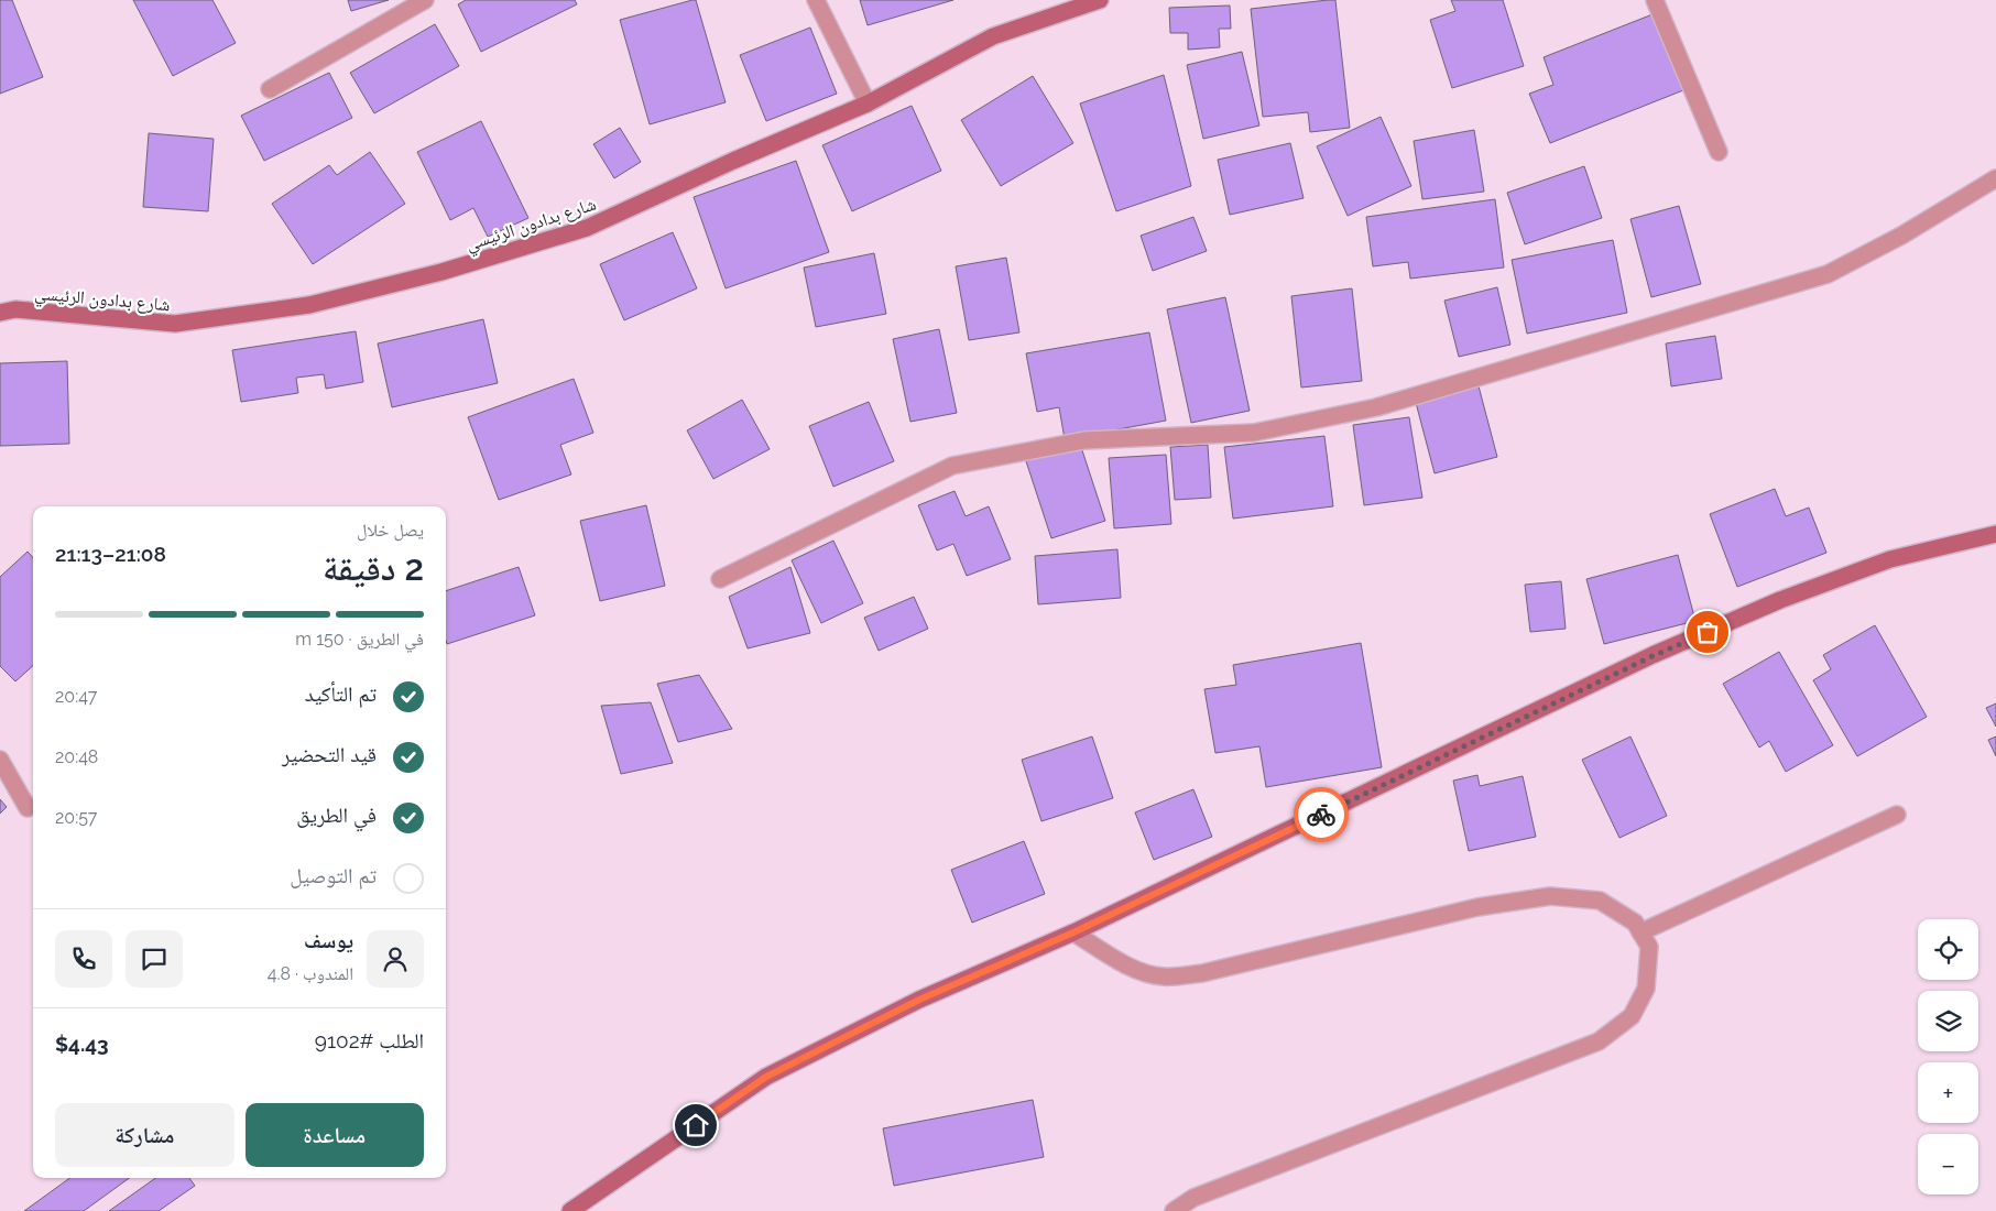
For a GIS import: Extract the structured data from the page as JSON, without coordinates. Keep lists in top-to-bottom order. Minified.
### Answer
{"streets":{"main road":["شارع بدادون الرئيسي"]},"page":{"heading":["2 دقيقة","يصل خلال","21:08–21:13"],"panel":["يوسف","المندوب · 4.8","الطلب #9102","$4.43"],"bar":"في الطريق · 150 m","list":[["تم التأكيد","20:47"],["قيد التحضير","20:48"],["في الطريق","20:57"],"تم التوصيل"],"map_buttons":["+","−"],"buttons":["مساعدة","مشاركة"]}}
